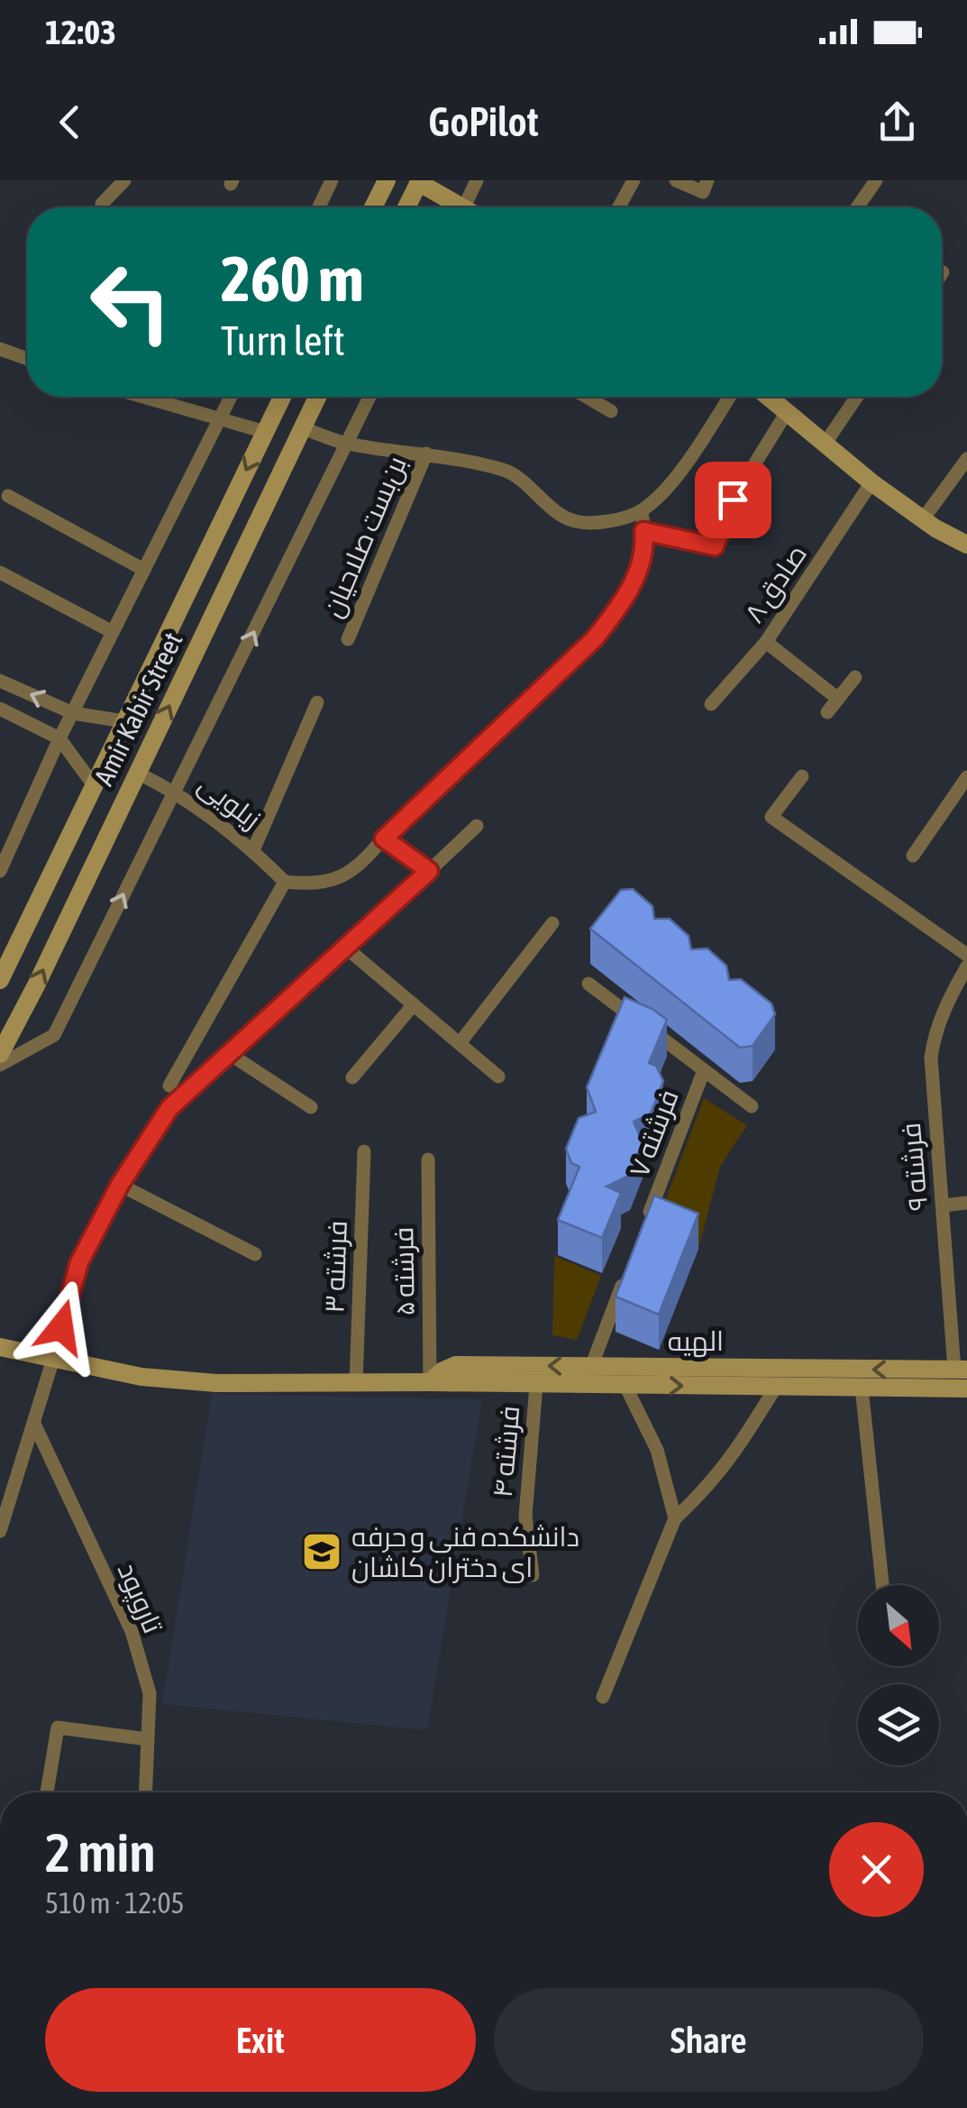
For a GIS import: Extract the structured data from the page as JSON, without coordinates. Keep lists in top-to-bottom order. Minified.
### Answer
{"streets":{"street":["بن‌بست صلاحیان","صادق ۸","Amir Kabir Street","زیلویی","فرشته ۷","فرشته ۹","فرشته ۳","فرشته ۵","الهیه","فرشته ۴","تاروپود"]},"crossings":[["Amir Kabir Street","زیلویی"],["فرشته ۹","الهیه"],["فرشته ۳","الهیه"],["فرشته ۵","الهیه"],["الهیه","فرشته ۴"]],"places":{"school or university":["دانشکده فنی و حرفه ای دختران کاشان"]},"north":"bottom right","page":{"status":"12:03","header":"GoPilot","turn":["260 m","Turn left"],"heading":["2 min","510 m · 12:05"],"buttons":["Exit","Share"]}}
